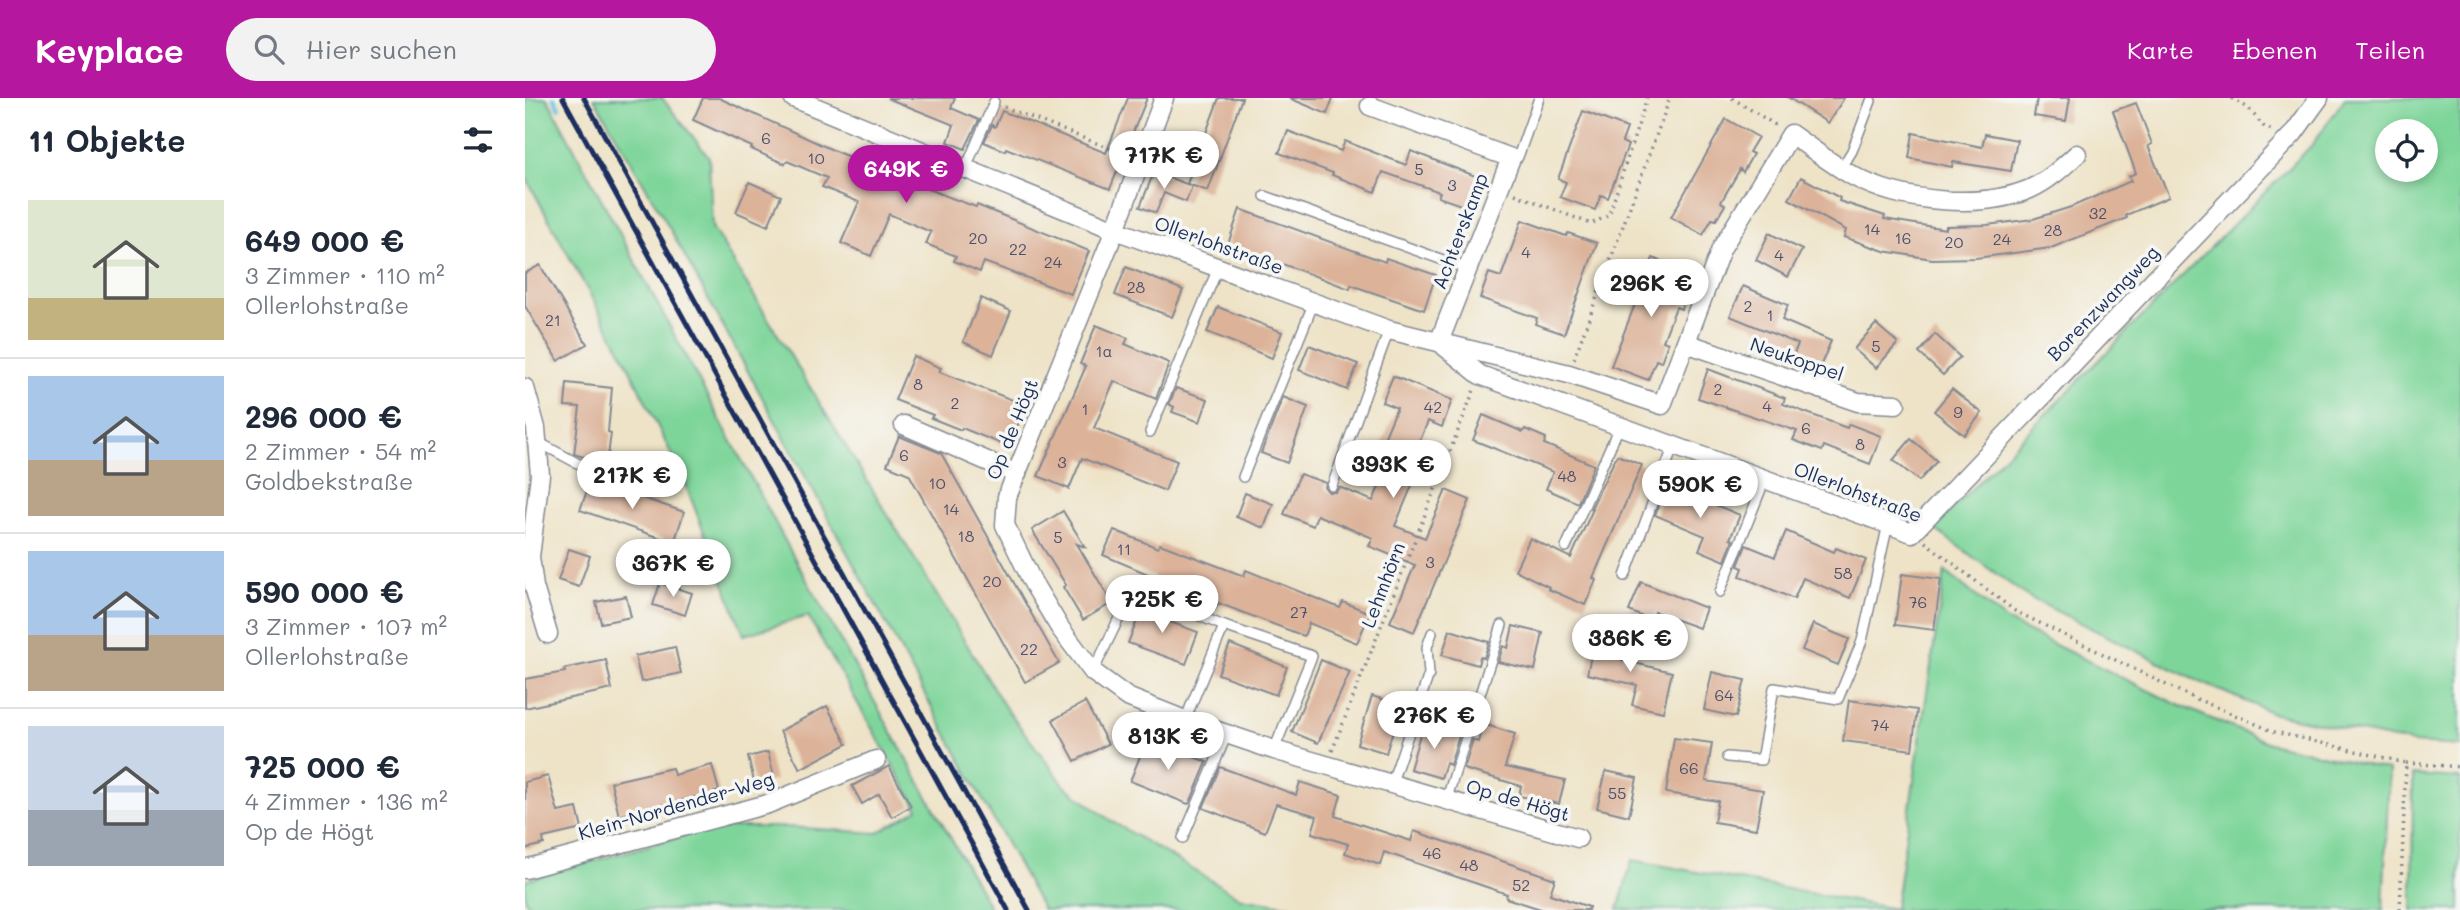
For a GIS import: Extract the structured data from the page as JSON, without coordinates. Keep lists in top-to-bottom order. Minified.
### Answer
{"streets":{"street":["Achterskamp","Ollerlohstraße","Borenzwangweg","Neukoppel","Op de Högt","Klein-Nordender-Weg"],"path":["Lehmhörn"]},"crossings":[["Achterskamp","Ollerlohstraße"],["Ollerlohstraße","Borenzwangweg"],["Ollerlohstraße","Neukoppel"],["Ollerlohstraße","Op de Högt"],["Ollerlohstraße","Lehmhörn"],["Op de Högt","Lehmhörn"]],"house_numbers":["6","10","5","3","32","14","28","20","16","24","20","22","4","4","24","28","2","1","21","5","1a","8","2","2","4","42","1","9","6","8","6","3","48","10","14","18","5","11","3","58","20","76","27","22","64","74","66","55","46","48","52"],"page":{"header":"Keyplace","search":"Hier suchen","nav":["Karte","Ebenen","Teilen"],"heading":"11 Objekte","price":["717K €","649K €","296K €","393K €","217K €","590K €","367K €","725K €","386K €","276K €","813K €"],"list":[{"name":"649 000 €","note":"3 Zimmer · 110 m² · Ollerlohstraße"},{"name":"296 000 €","note":"2 Zimmer · 54 m² · Goldbekstraße"},{"name":"590 000 €","note":"3 Zimmer · 107 m² · Ollerlohstraße"},{"name":"725 000 €","note":"4 Zimmer · 136 m² · Op de Högt"}]}}
